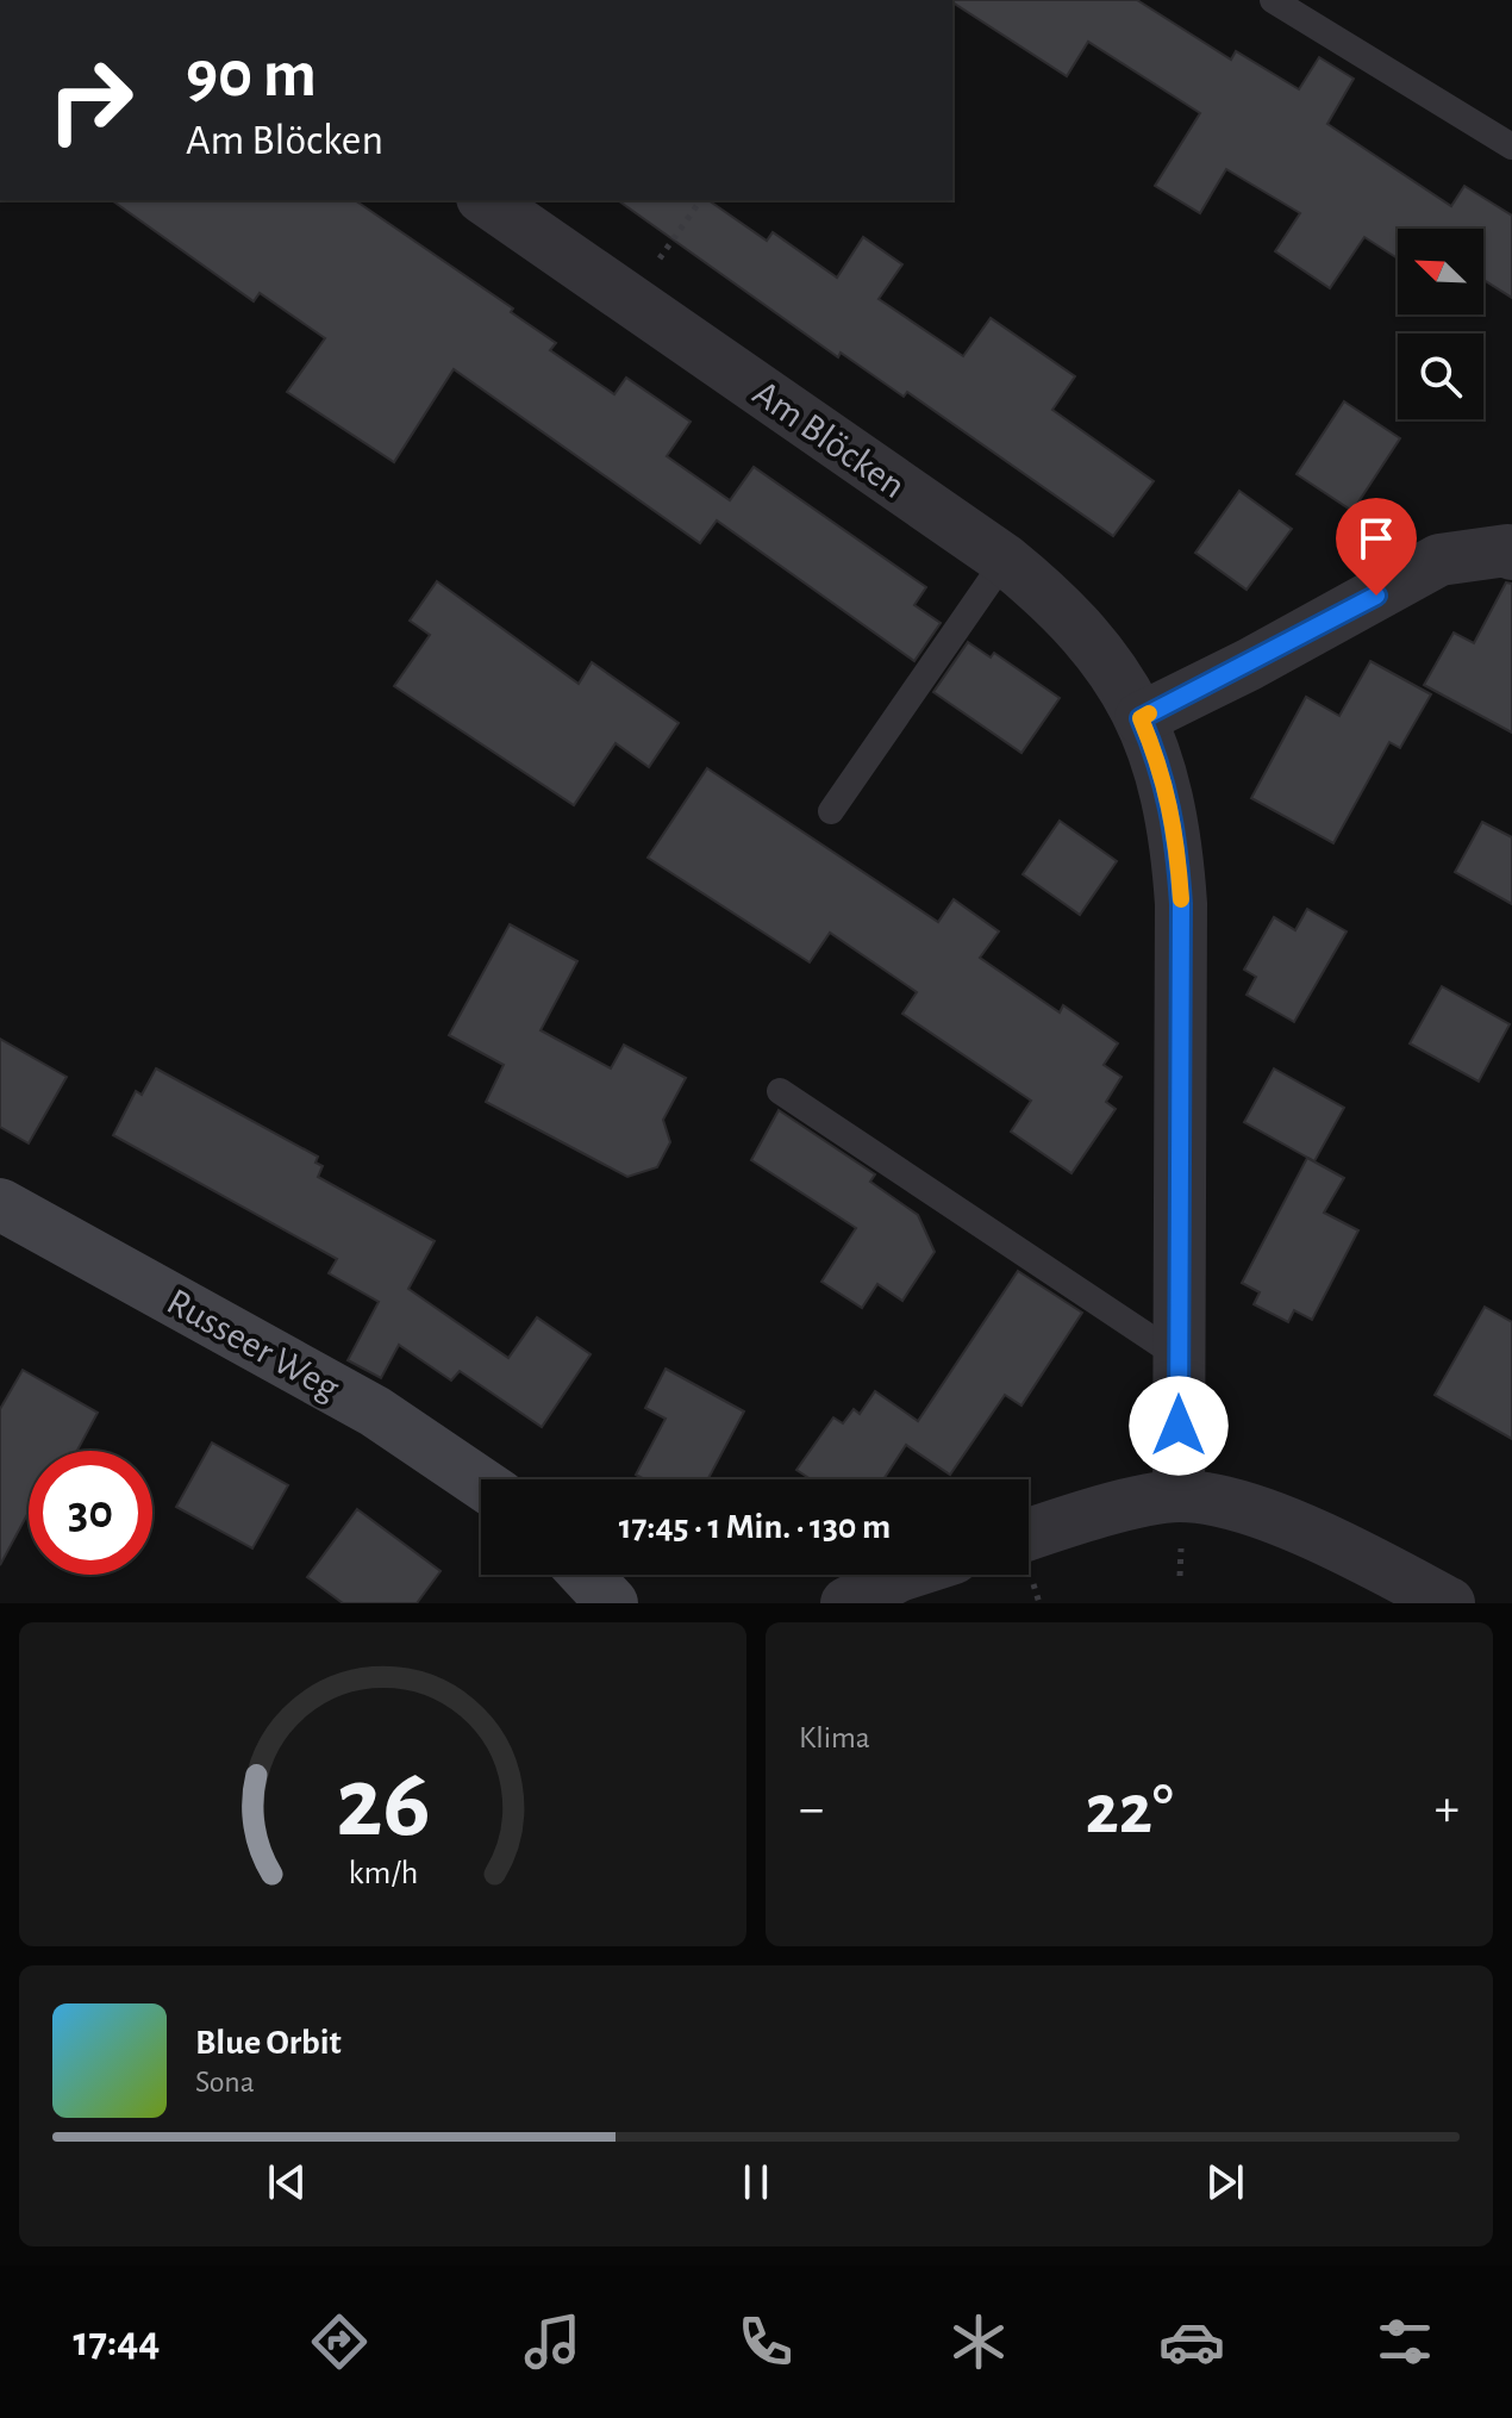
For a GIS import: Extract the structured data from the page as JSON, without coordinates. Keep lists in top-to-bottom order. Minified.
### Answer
{"streets":{"street":["Am Blöcken","Russeer Weg"]},"north":"top left","page":{"turn":["90 m","Am Blöcken"],"limit":"30","trip":"17:45 · 1 Min. · 130 m","tile":"Klima","heat":["−","22°","+"],"song":["Blue Orbit","Sona"],"tabs":"17:44","gauge":["26","km/h"]}}
